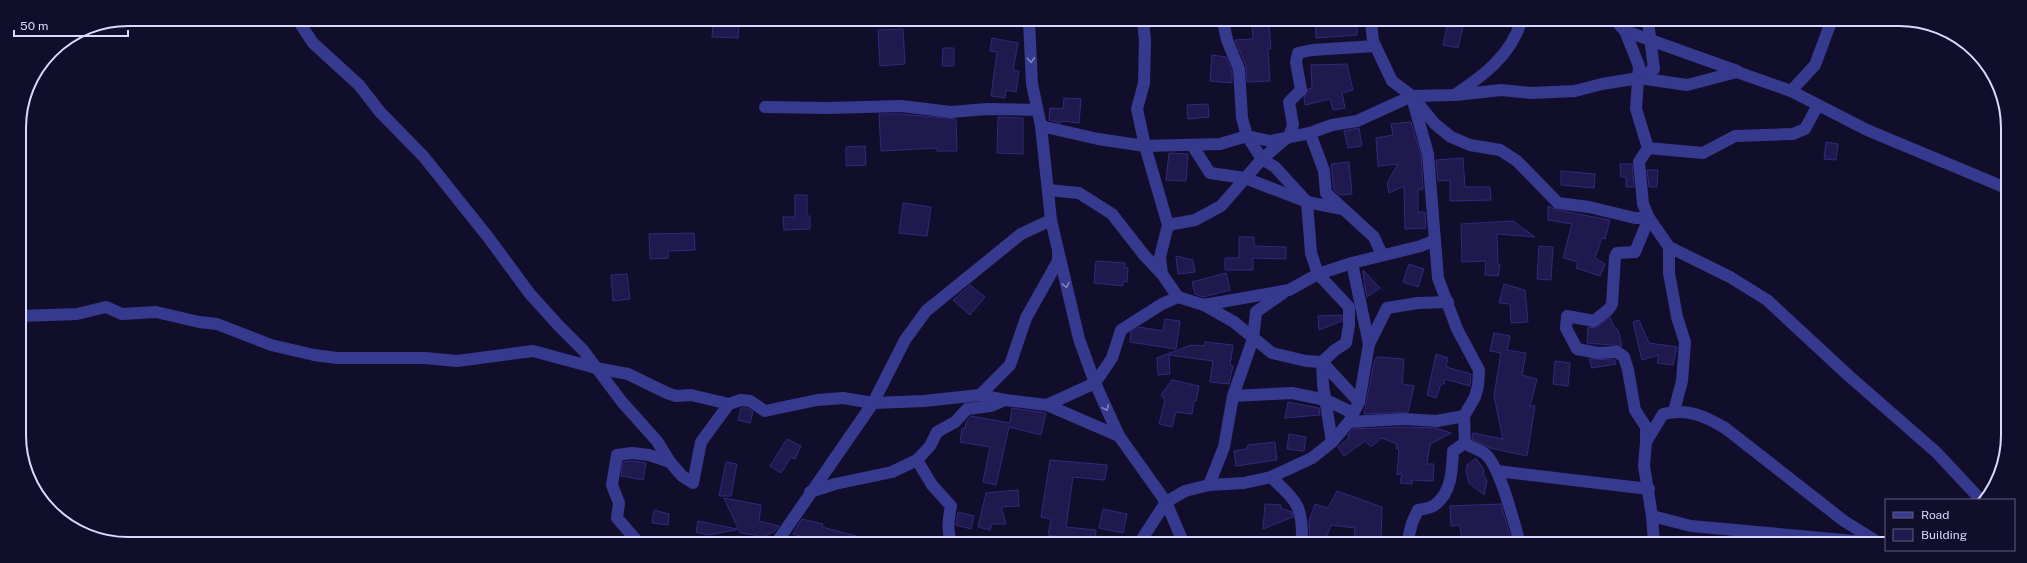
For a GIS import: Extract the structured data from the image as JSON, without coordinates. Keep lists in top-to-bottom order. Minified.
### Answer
{"legend":["Road","Building"],"scale_bar":"50 m"}
